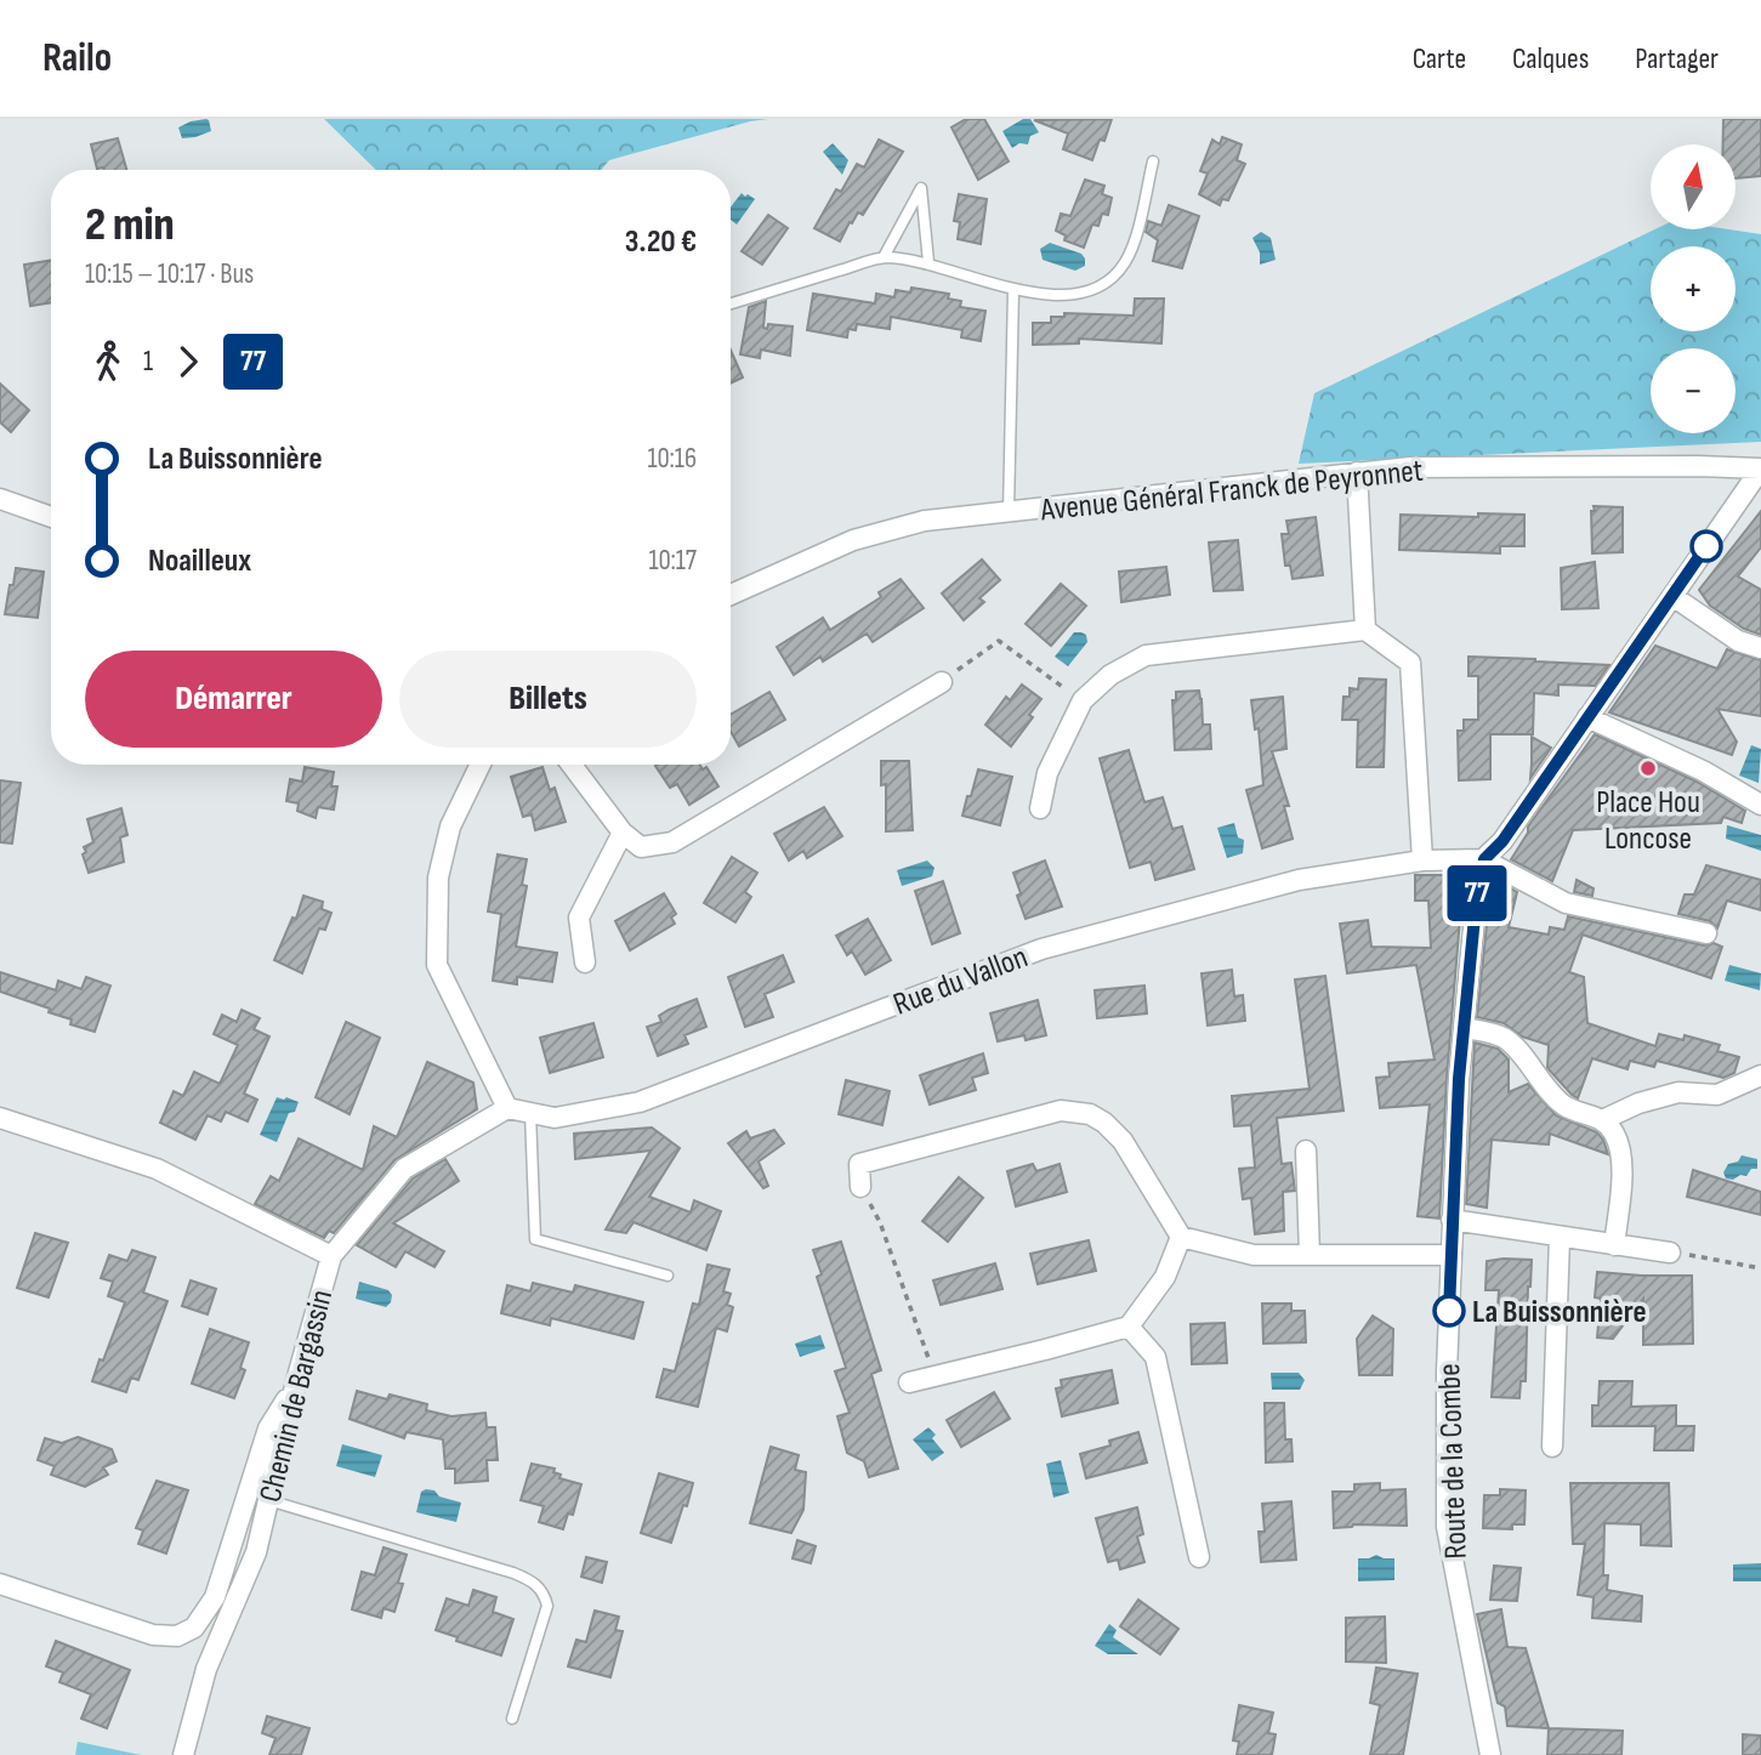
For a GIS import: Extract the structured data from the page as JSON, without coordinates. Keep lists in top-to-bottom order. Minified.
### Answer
{"streets":{"street":["Avenue Général Franck de Peyronnet","Rue du Vallon","Chemin de Bargassin","Route de la Combe"]},"crossings":[["Rue du Vallon","Chemin de Bargassin"],["Rue du Vallon","Route de la Combe"]],"places":["Place Hou Loncose","La Buissonnière"],"lines":["bus line 77"],"north":"top","page":{"header":"Railo","nav":["Carte","Calques","Partager"],"on_map":"77","map_buttons":["+","−"],"heading":["2 min","10:15 – 10:17 · Bus","3.20 €"],"legs":["1","77"],"list":[{"name":"La Buissonnière","value":"10:16"},{"name":"Noailleux","value":"10:17"}],"buttons":["Démarrer","Billets"]}}
